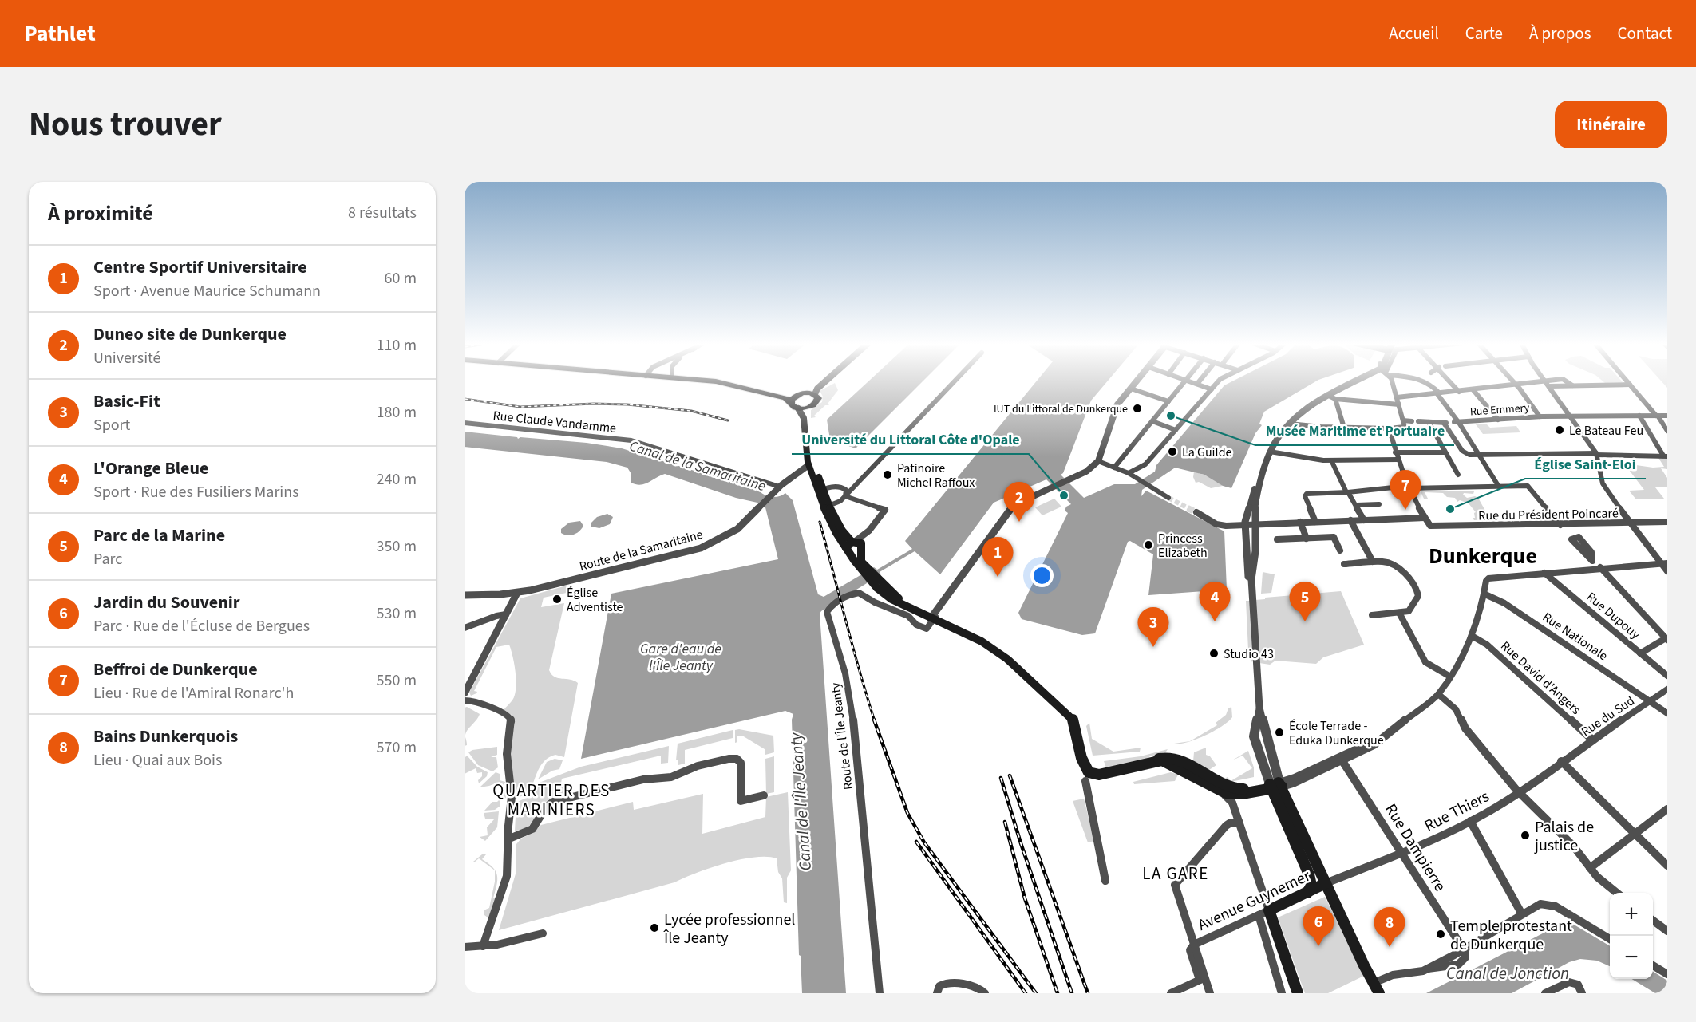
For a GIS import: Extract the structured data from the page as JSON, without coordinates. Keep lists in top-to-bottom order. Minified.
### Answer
{"streets":{"main road":["Avenue Guynemer"],"street":["Rue Emmery","Rue Claude Vandamme","Rue du Président Poincaré","Route de la Samaritaine","Rue Dupouy","Rue Nationale","Rue David d'Angers","Rue du Sud","Route de l'Île Jeanty","Rue Thiers","Rue Dampierre"]},"crossings":[["Rue Claude Vandamme","Route de la Samaritaine"],["Rue Nationale","Rue du Sud"],["Rue David d'Angers","Rue du Sud"],["Rue du Sud","Rue Thiers"],["Rue Thiers","Rue Dampierre"],["Rue Thiers","Avenue Guynemer"]],"districts":["Dunkerque","QUARTIER DES MARINIERS","LA GARE"],"water":["Canal de la Samaritaine","Gare d'eau de l'Île Jeanty","Canal de l'Île Jeanty","Canal de Jonction"],"places":["IUT du Littoral de Dunkerque","Musée Maritime et Portuaire","Le Bateau Feu","La Guilde","Patinoire Michel Raffoux","Université du Littoral Côte d'Opale","Église Saint-Eloi","Princess Elizabeth","Église Adventiste","Studio 43","École Terrade - Eduka Dunkerque","Palais de justice","Lycée professionnel Île Jeanty","Temple protestant de Dunkerque"],"page":{"header":"Pathlet","nav":["Accueil","Carte","À propos","Contact"],"title":"Nous trouver","buttons":"Itinéraire","heading":["À proximité","8 résultats"],"list":[{"mark":"1","name":"Centre Sportif Universitaire","note":"Sport · Avenue Maurice Schumann","value":"60 m"},{"mark":"2","name":"Duneo site de Dunkerque","note":"Université","value":"110 m"},{"mark":"3","name":"Basic-Fit","note":"Sport","value":"180 m"},{"mark":"4","name":"L'Orange Bleue","note":"Sport · Rue des Fusiliers Marins","value":"240 m"},{"mark":"5","name":"Parc de la Marine","note":"Parc","value":"350 m"},{"mark":"6","name":"Jardin du Souvenir","note":"Parc · Rue de l'Écluse de Bergues","value":"530 m"},{"mark":"7","name":"Beffroi de Dunkerque","note":"Lieu · Rue de l'Amiral Ronarc'h","value":"550 m"},{"mark":"8","name":"Bains Dunkerquois","note":"Lieu · Quai aux Bois","value":"570 m"}],"pins":["7","2","1","4","5","3","6","8"],"map_buttons":["+","−"]}}
